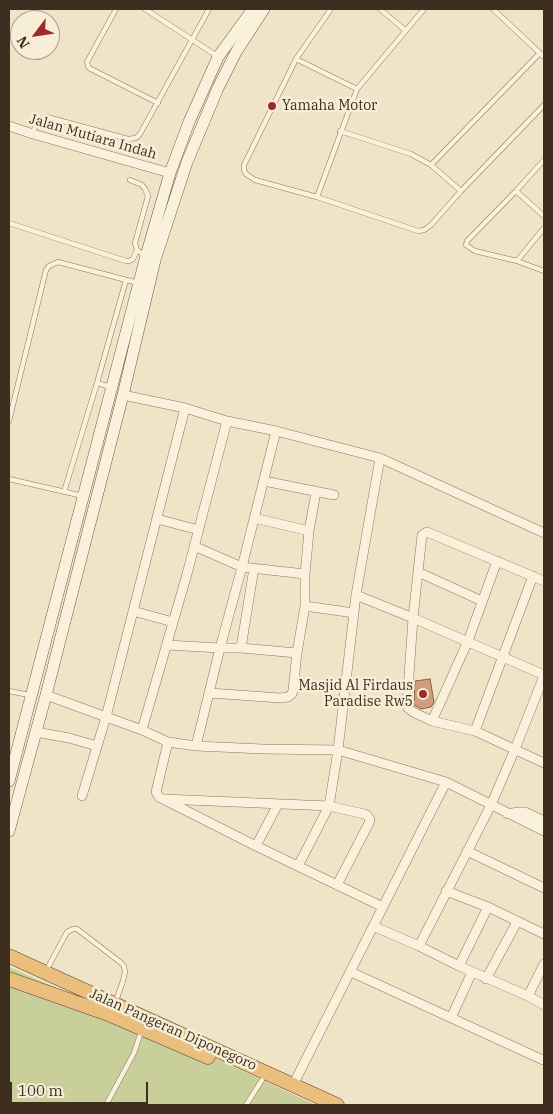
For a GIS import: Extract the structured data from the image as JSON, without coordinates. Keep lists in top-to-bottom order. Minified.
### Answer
{"streets":{"highway":["Jalan Pangeran Diponegoro"],"street":["Jalan Mutiara Indah"]},"places":["Yamaha Motor","Masjid Al Firdaus Paradise Rw5"],"scale_bar":"100 m","north":"bottom left"}
